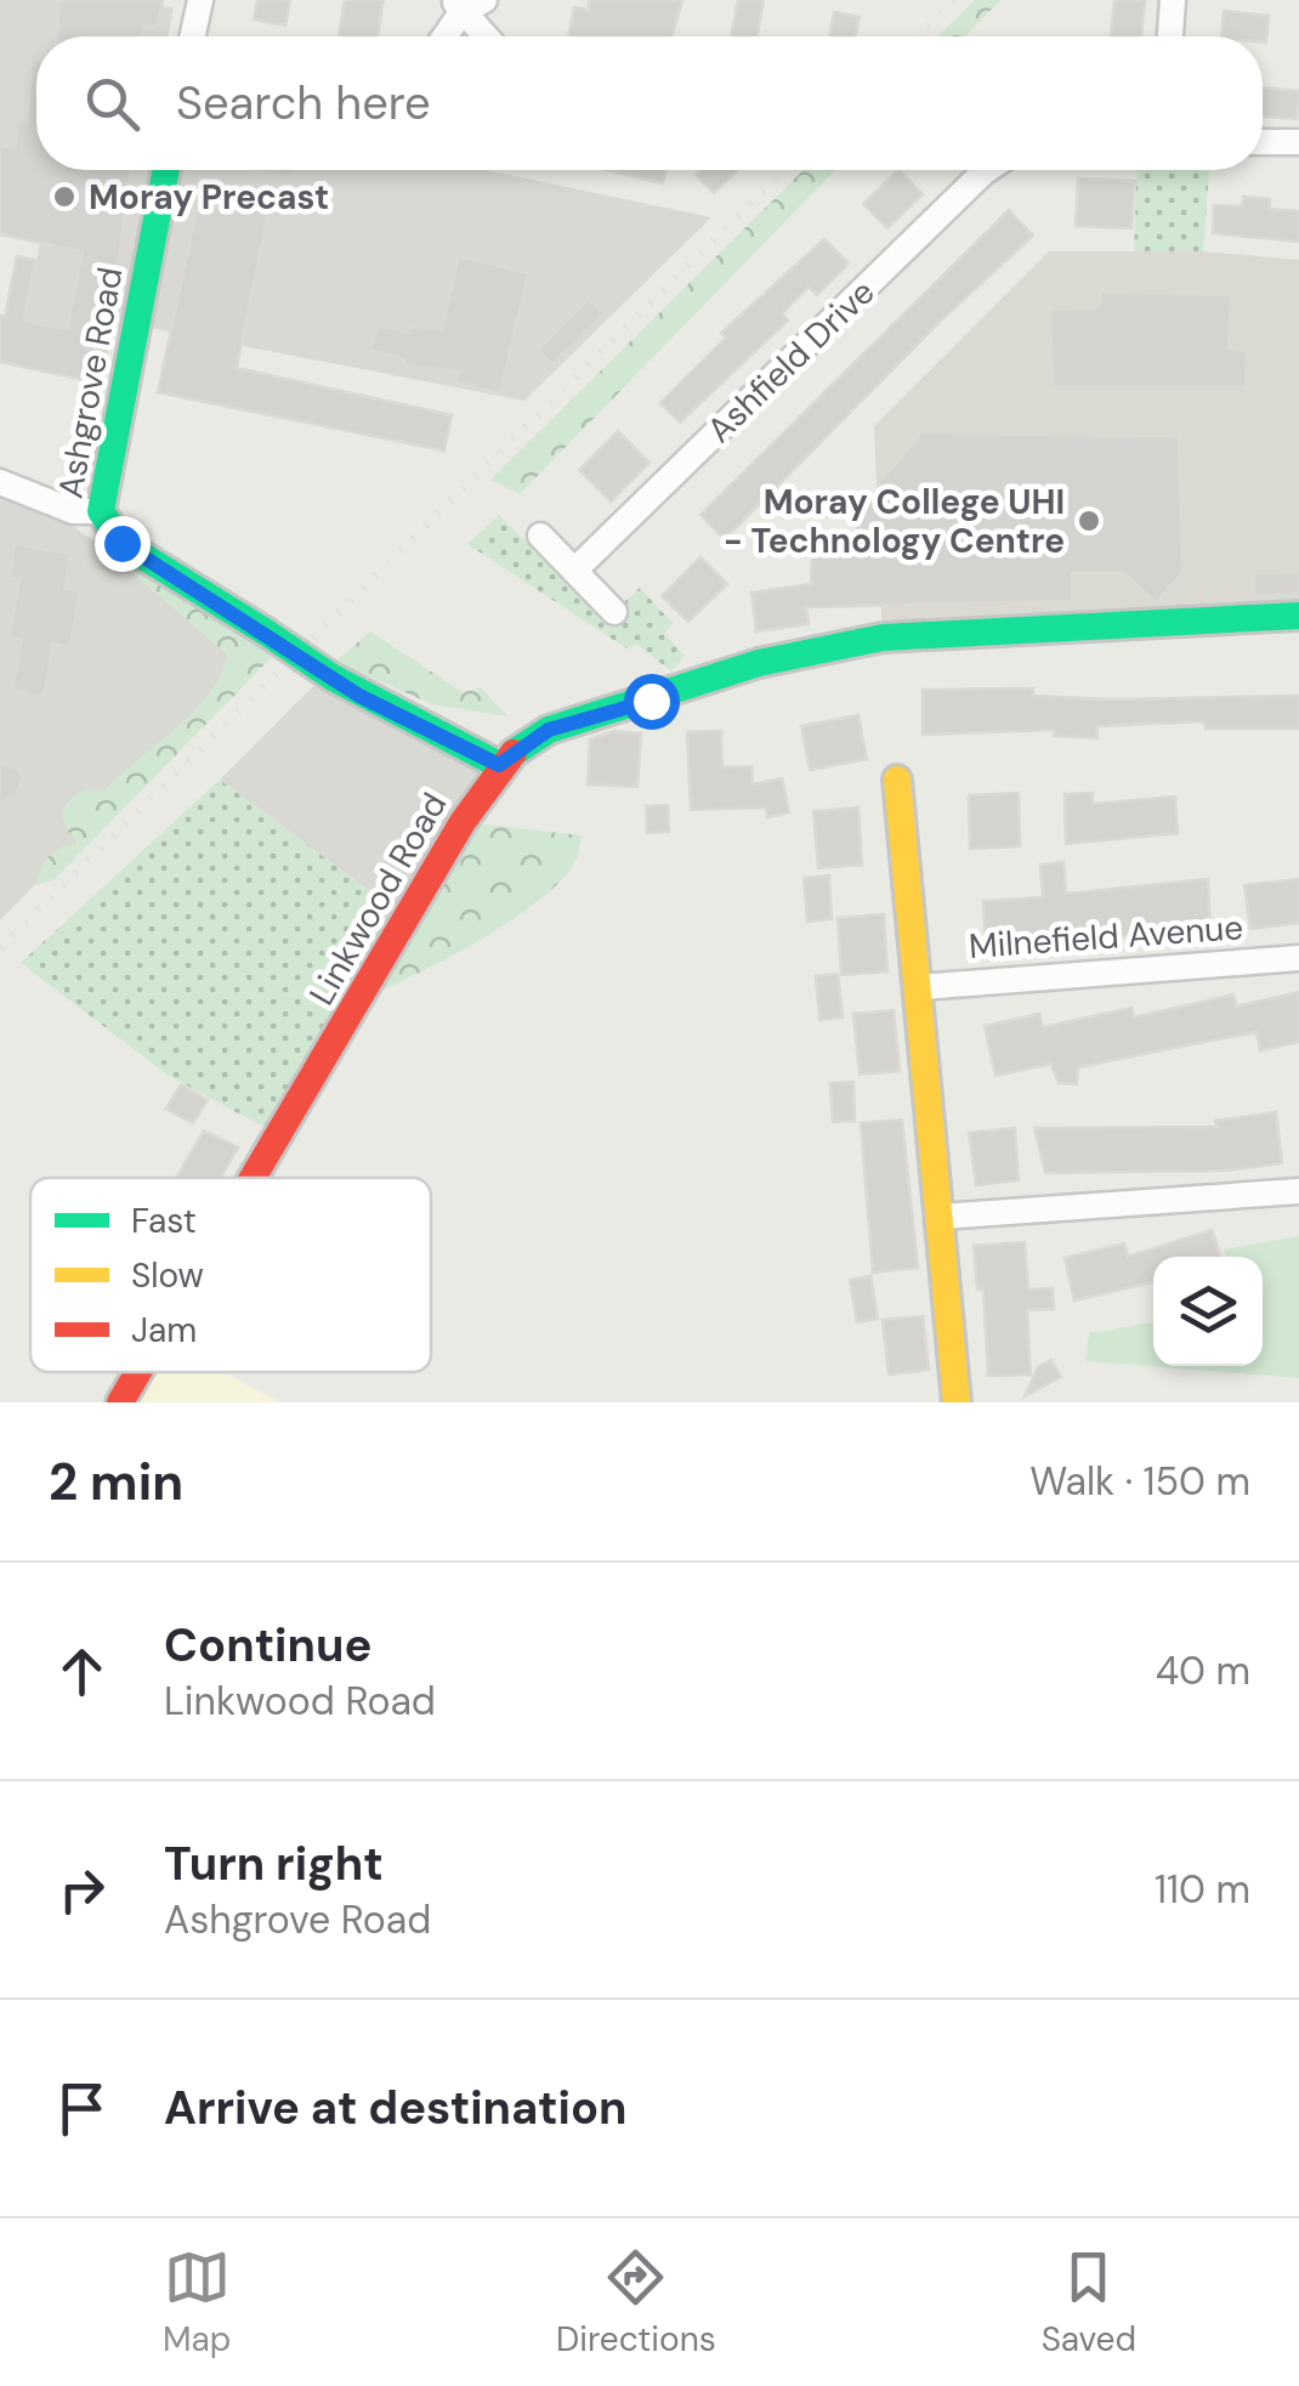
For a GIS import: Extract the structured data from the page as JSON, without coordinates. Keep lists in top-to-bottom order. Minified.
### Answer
{"streets":{"street":["Ashfield Drive","Ashgrove Road","Linkwood Road","Milnefield Avenue"]},"crossings":[["Ashgrove Road","Linkwood Road"]],"places":["Moray Precast","Moray College UHI - Technology Centre"],"legend":["Fast","Slow","Jam"],"page":{"search":"Search here","heading":["2 min","Walk · 150 m"],"list":[["Continue","Linkwood Road","40 m"],["Turn right","Ashgrove Road","110 m"],"Arrive at destination"],"nav":["Map","Directions","Saved"]}}
